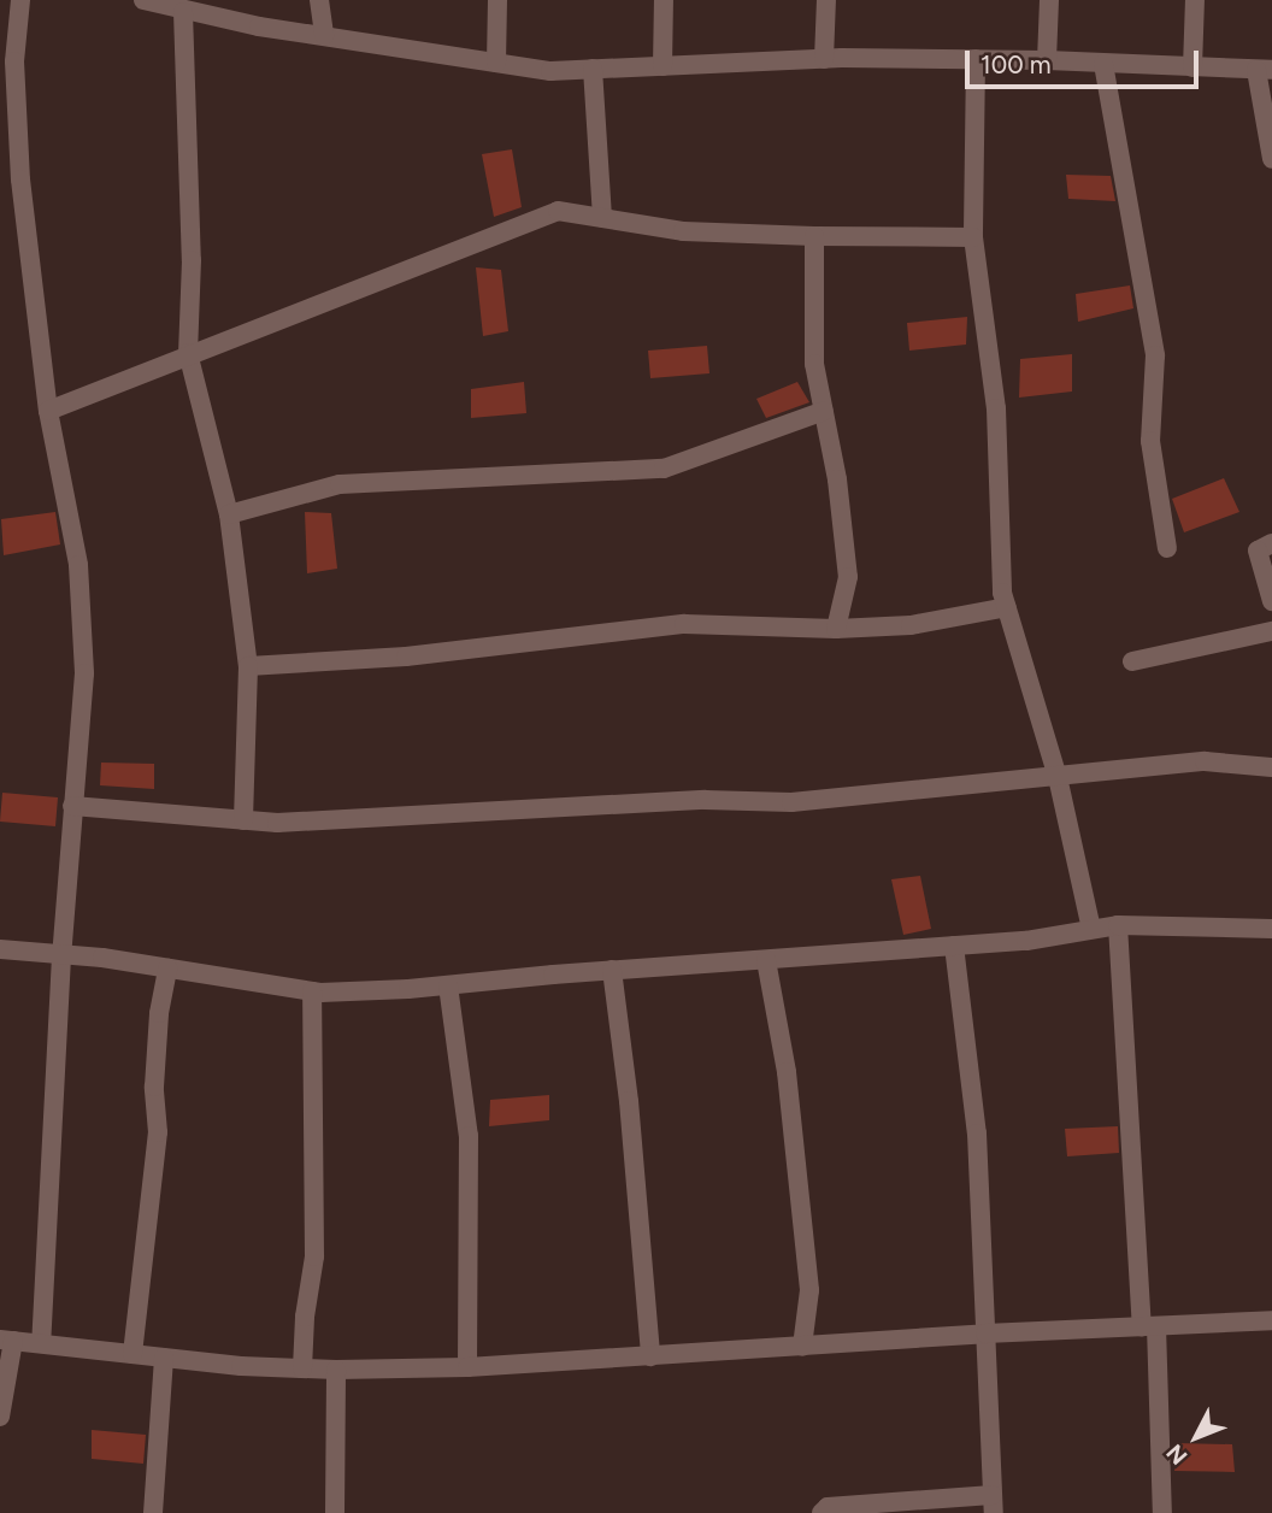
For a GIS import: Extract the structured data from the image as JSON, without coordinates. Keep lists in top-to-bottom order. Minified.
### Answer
{"scale_bar":"100 m","north":"bottom left"}
